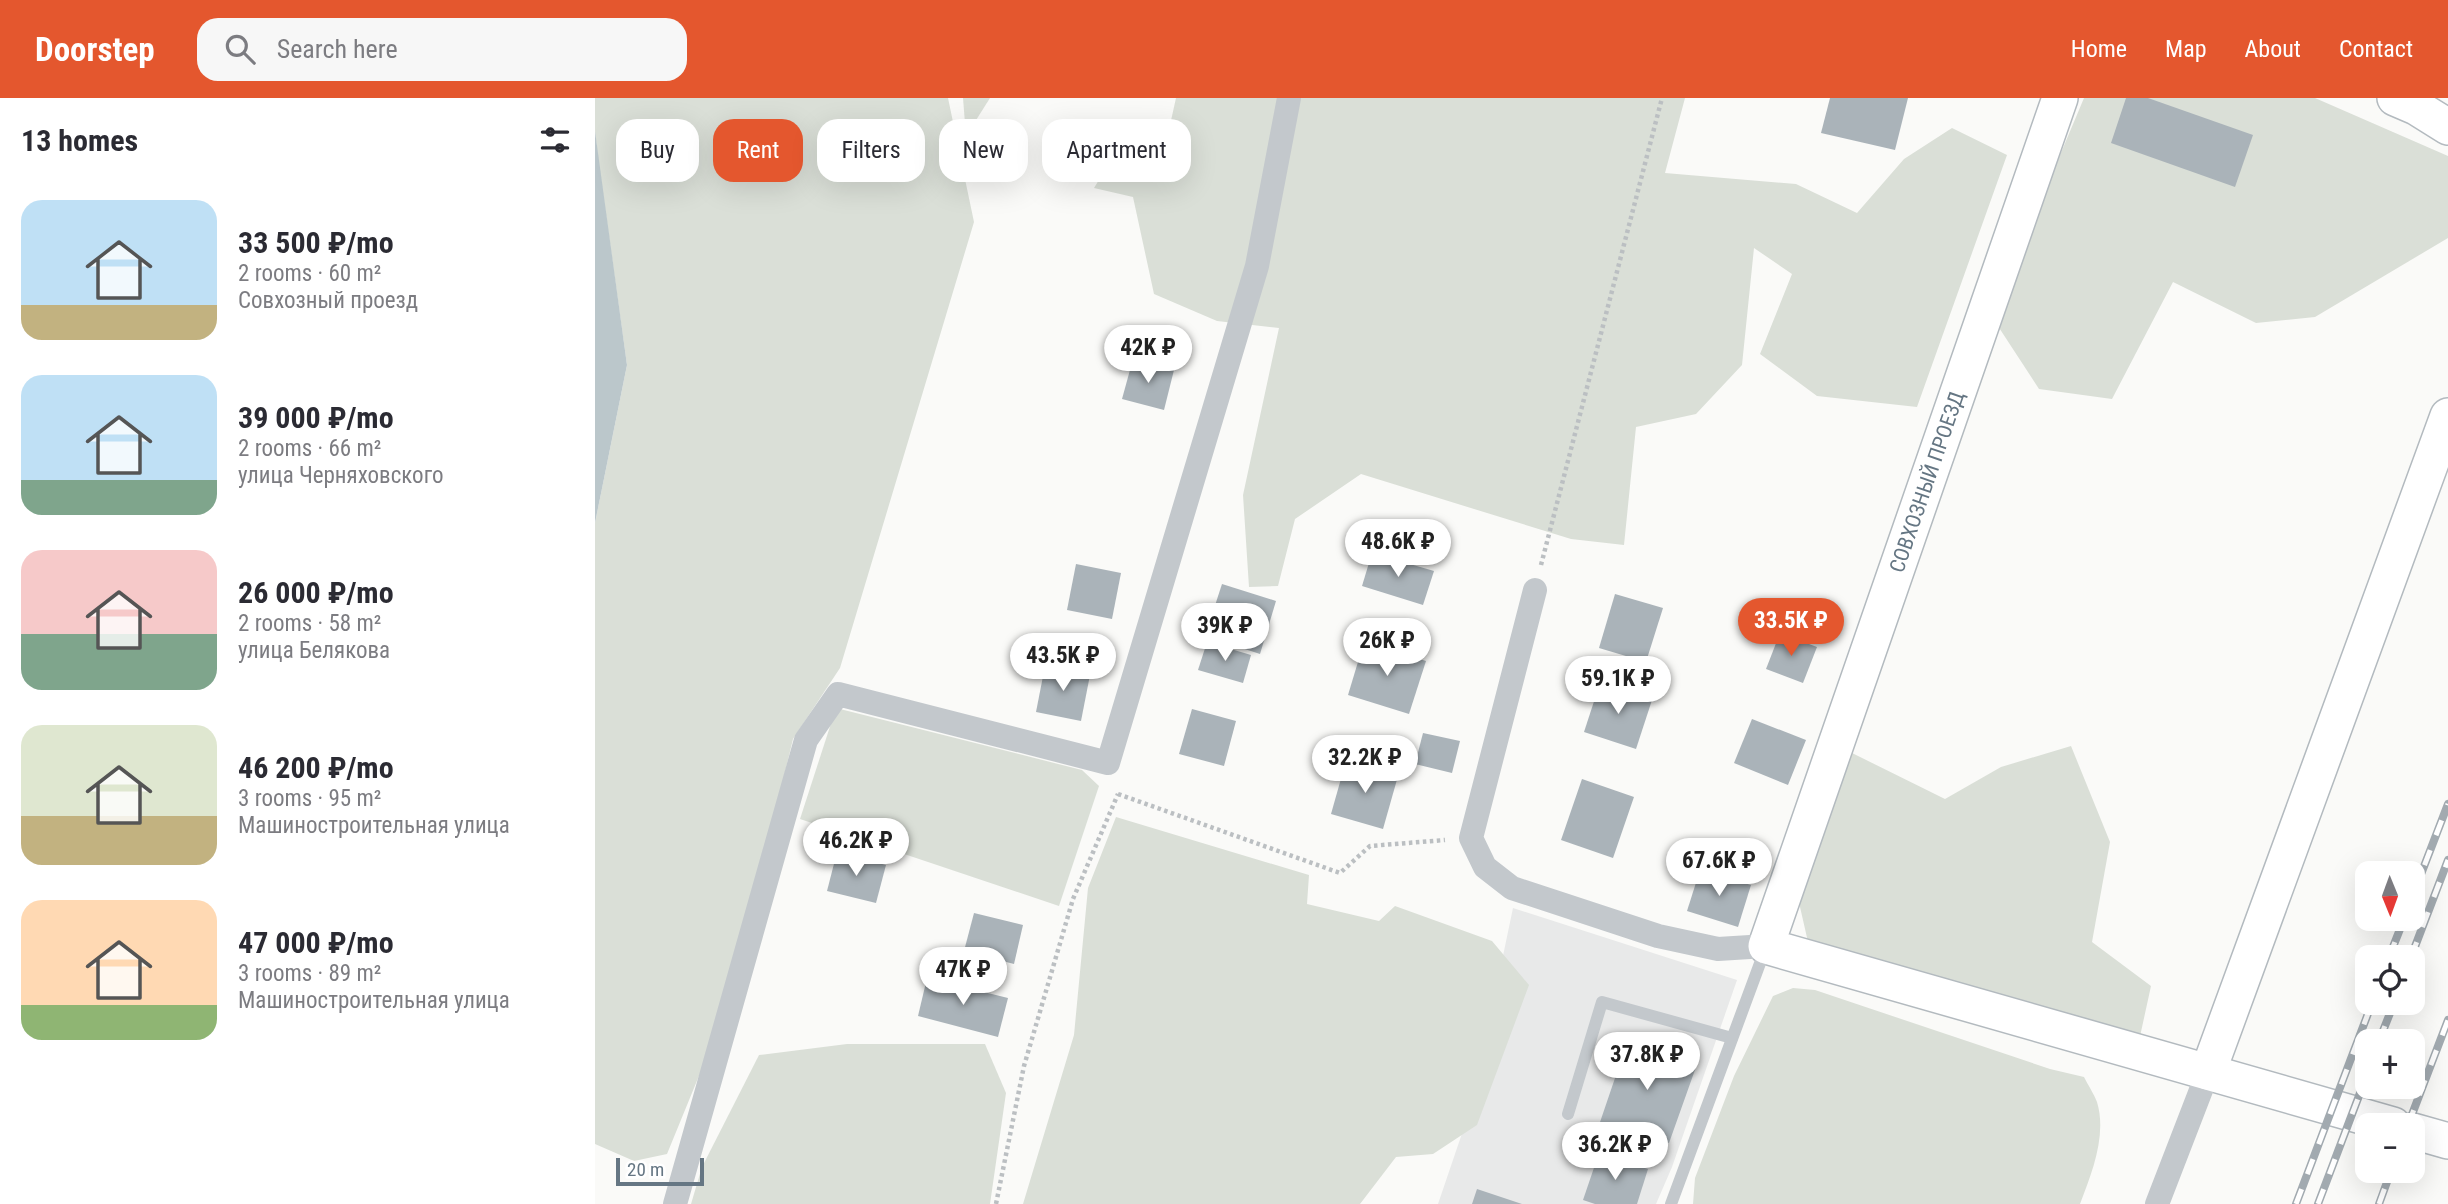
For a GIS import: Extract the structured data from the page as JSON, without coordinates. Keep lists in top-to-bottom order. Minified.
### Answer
{"streets":{"main road":["СОВХОЗНЫЙ ПРОЕЗД"]},"scale_bar":"20 m","north":"bottom","page":{"header":"Doorstep","search":"Search here","nav":["Home","Map","About","Contact"],"heading":"13 homes","chip":["Buy","Rent","Filters","New","Apartment"],"list":[{"name":"33 500 ₽/mo","note":"2 rooms · 60 m² · Совхозный проезд"},{"name":"39 000 ₽/mo","note":"2 rooms · 66 m² · улица Черняховского"},{"name":"26 000 ₽/mo","note":"2 rooms · 58 m² · улица Белякова"},{"name":"46 200 ₽/mo","note":"3 rooms · 95 m² · Машиностроительная улица"},{"name":"47 000 ₽/mo","note":"3 rooms · 89 m² · Машиностроительная улица"}],"price":["42K ₽","48.6K ₽","33.5K ₽","39K ₽","26K ₽","43.5K ₽","59.1K ₽","32.2K ₽","46.2K ₽","67.6K ₽","47K ₽","37.8K ₽","36.2K ₽"],"map_buttons":["+","−"],"scale":"20 m"}}
